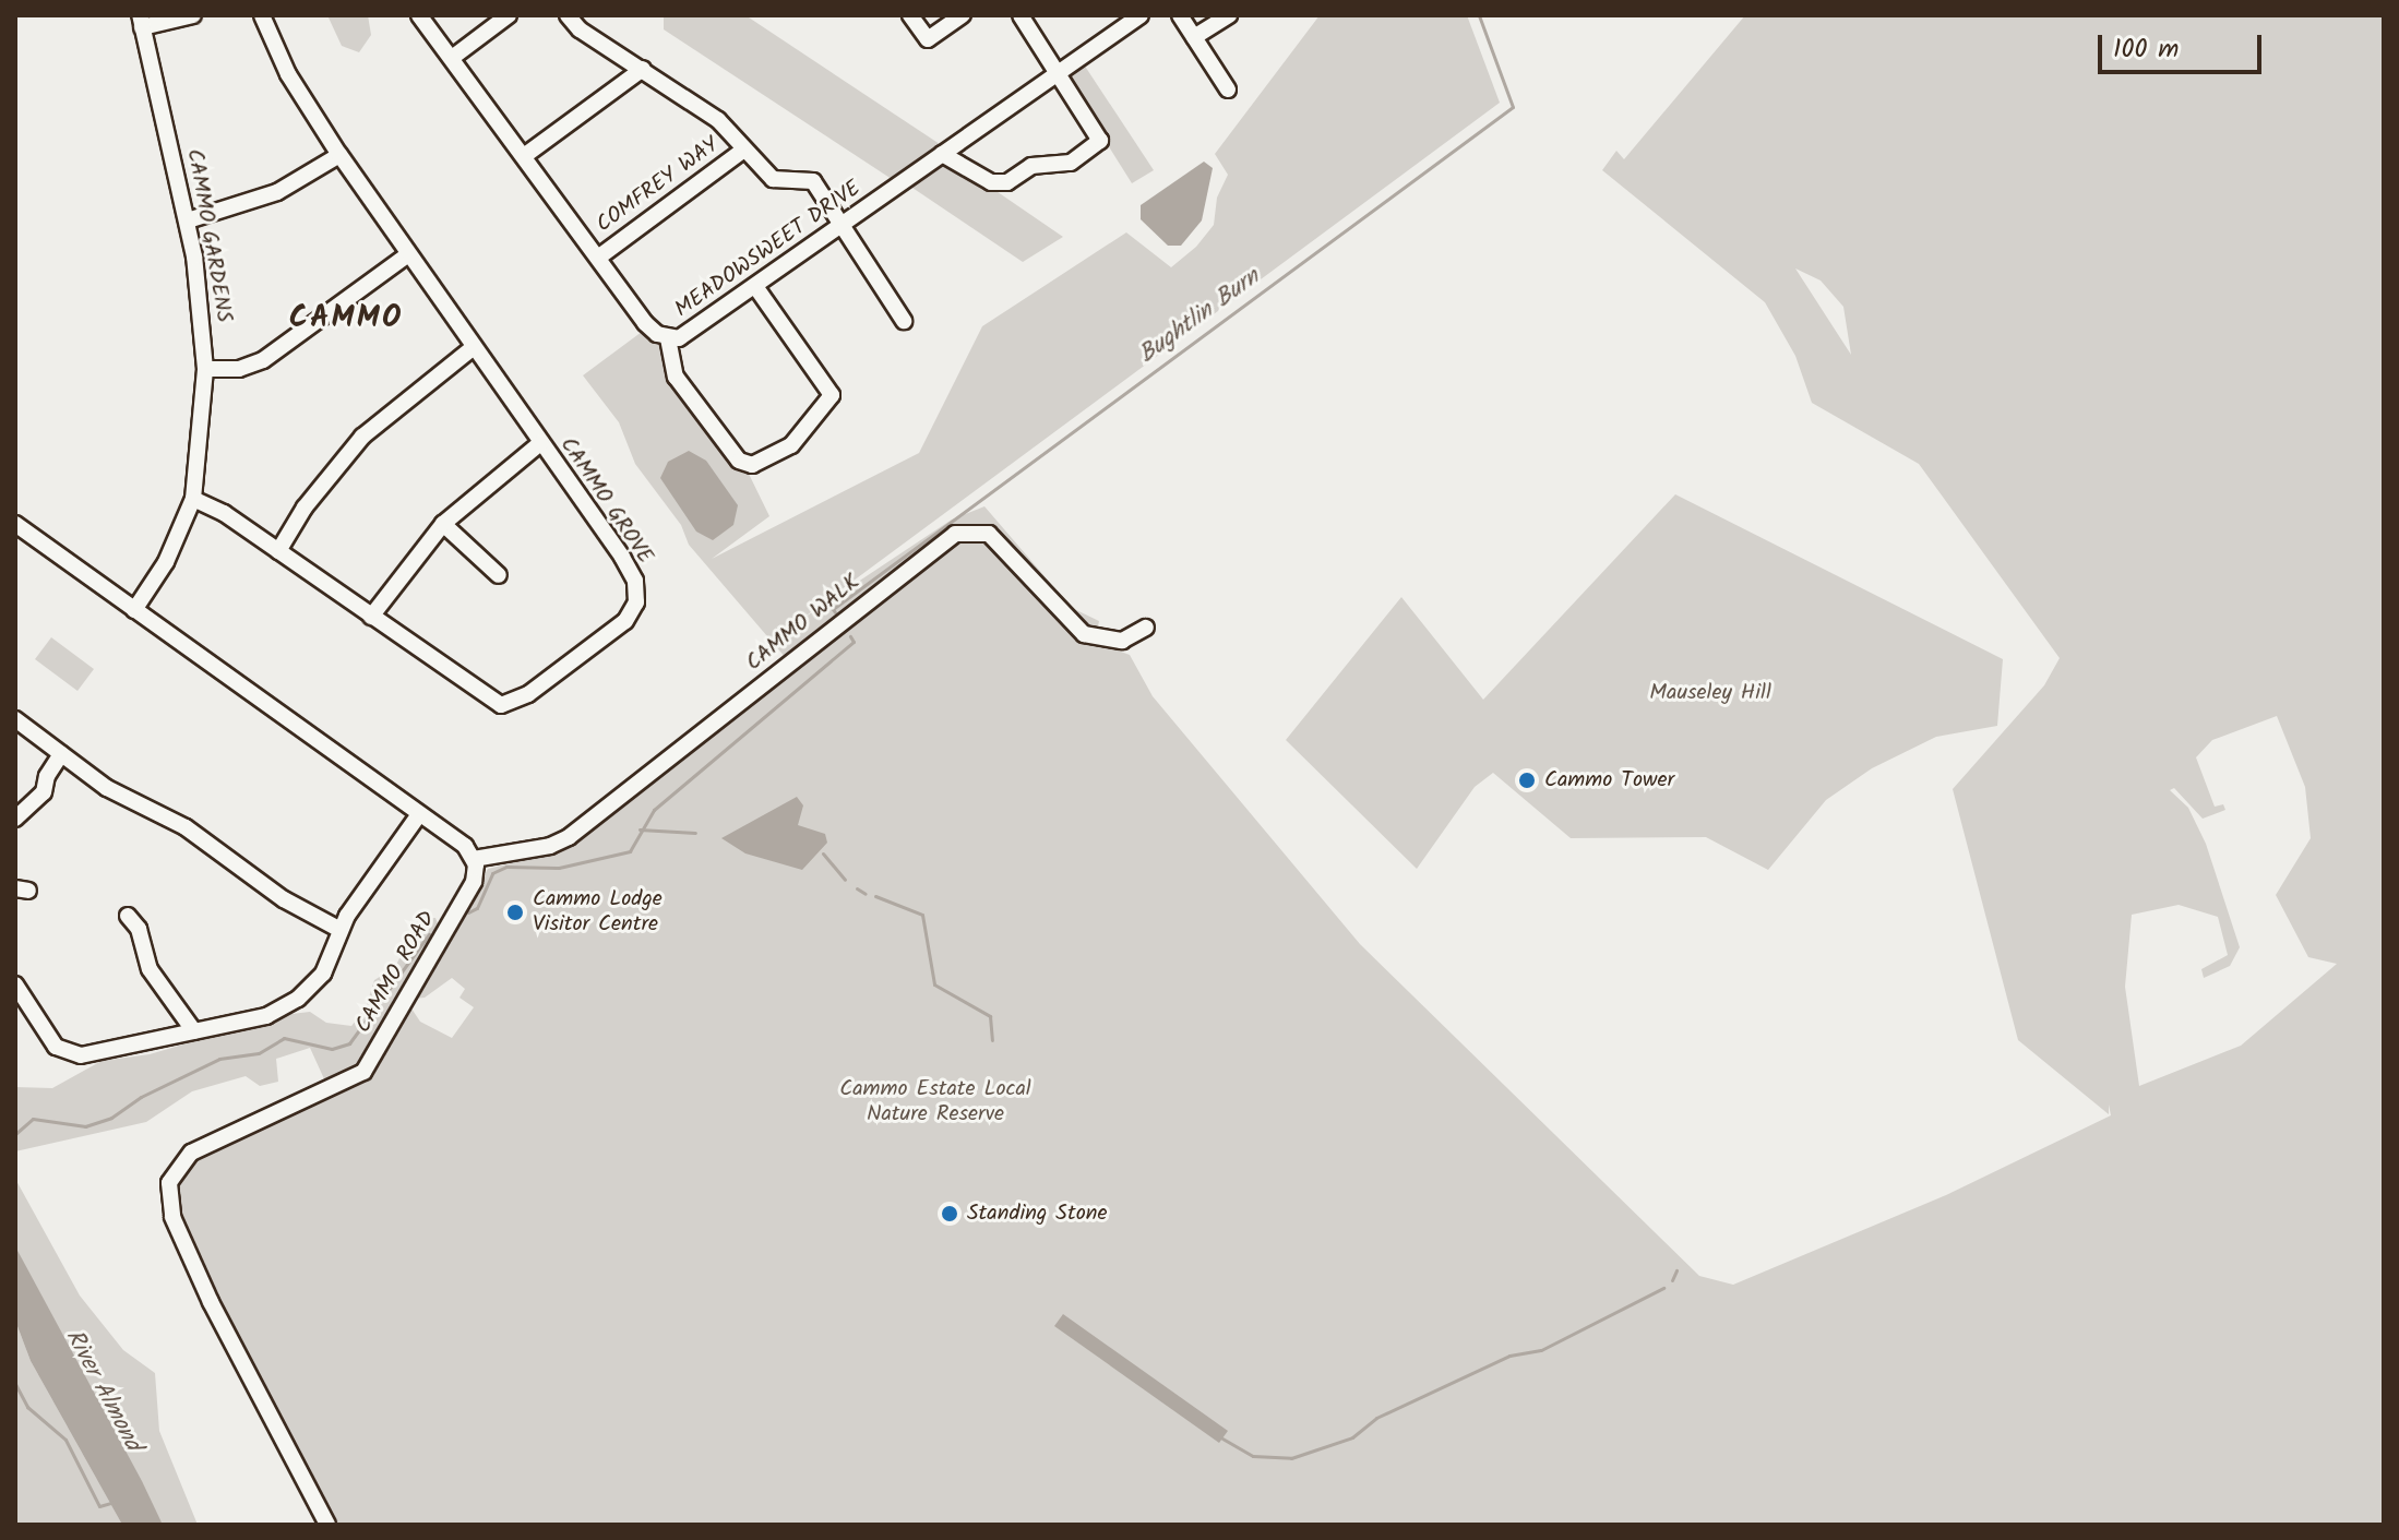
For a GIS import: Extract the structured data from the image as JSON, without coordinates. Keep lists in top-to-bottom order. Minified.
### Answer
{"streets":{"street":["COMFREY WAY","CAMMO GARDENS","MEADOWSWEET DRIVE","CAMMO GROVE","CAMMO WALK","CAMMO ROAD"]},"crossings":[["COMFREY WAY","MEADOWSWEET DRIVE"],["CAMMO GARDENS","CAMMO GROVE"],["CAMMO WALK","CAMMO ROAD"]],"districts":["CAMMO"],"water":["Bughtlin Burn","River Almond"],"parks":["Mauseley Hill","Cammo Estate Local Nature Reserve"],"places":["Cammo Tower","Cammo Lodge Visitor Centre","Standing Stone"],"scale_bar":"100 m"}
